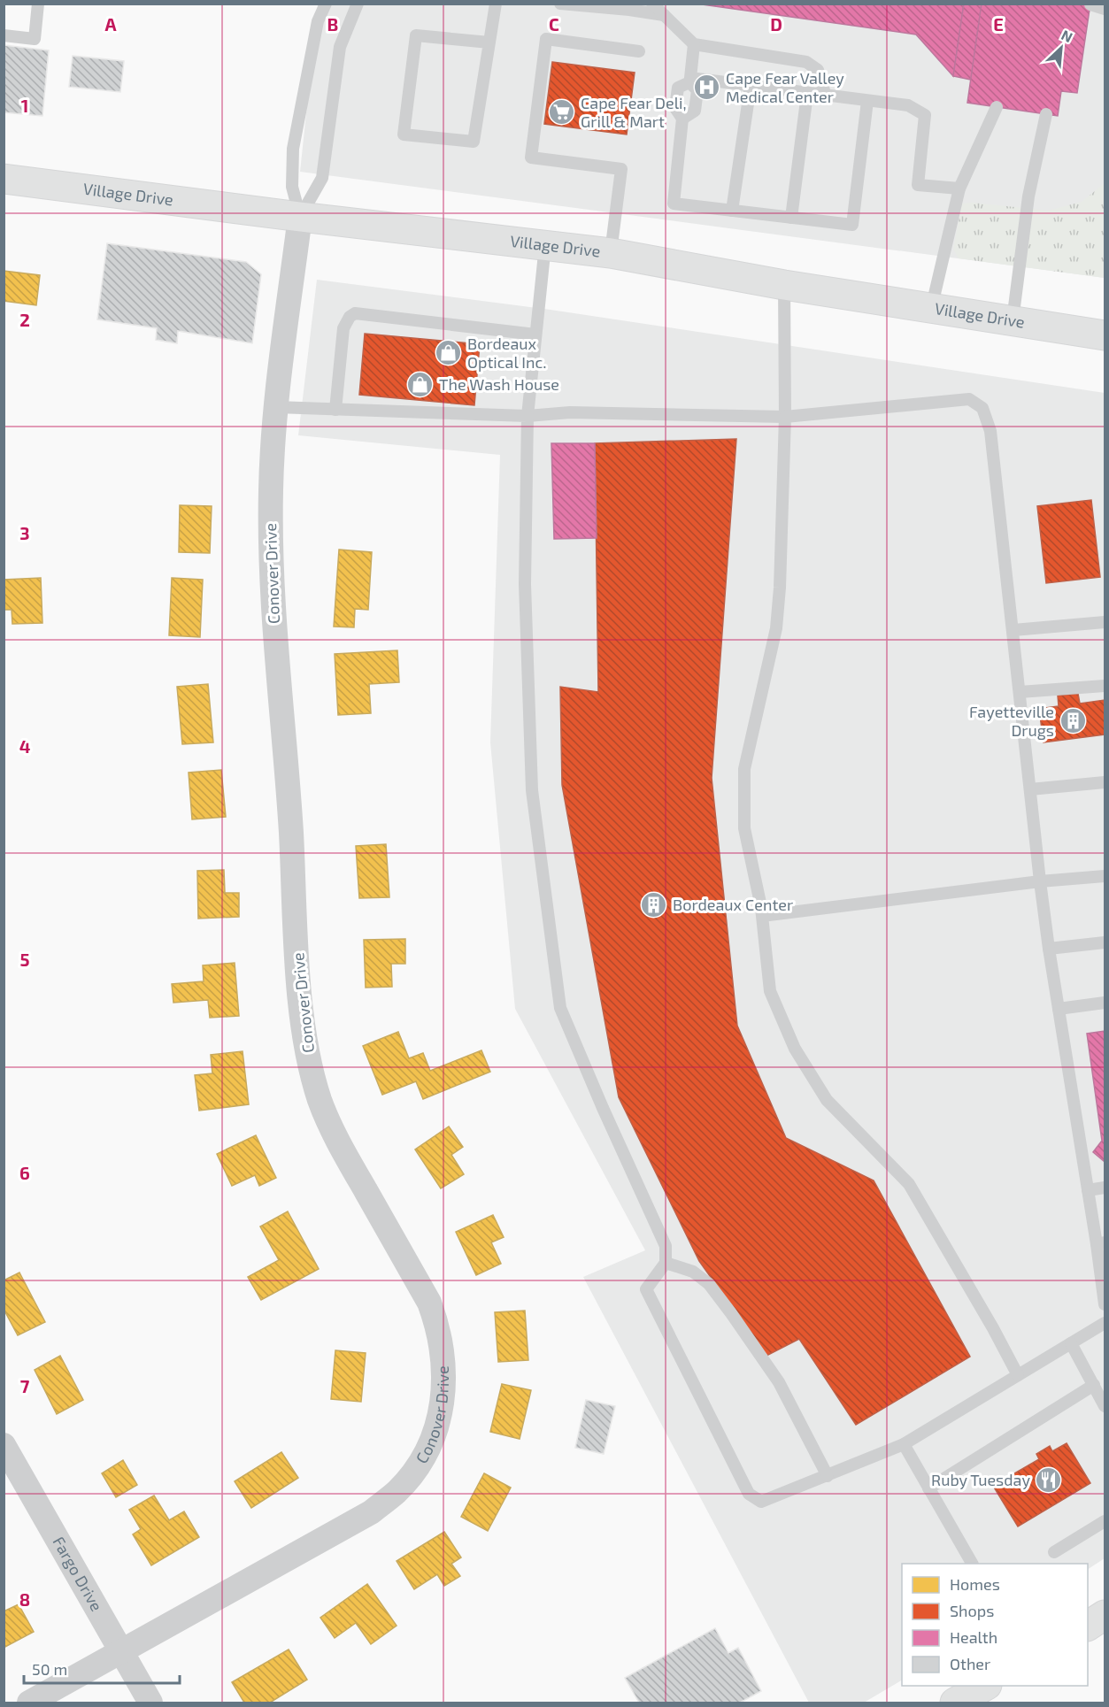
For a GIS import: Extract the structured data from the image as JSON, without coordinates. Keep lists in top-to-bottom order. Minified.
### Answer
{"streets":{"main road":["Village Drive"],"street":["Conover Drive","Fargo Drive"]},"crossings":[["Village Drive","Conover Drive"],["Conover Drive","Fargo Drive"]],"places":{"hospital":["Cape Fear Valley Medical Center"],"supermarket":["Cape Fear Deli, Grill & Mart"],"shop":["Bordeaux Optical Inc.","The Wash House"],"building":["Fayetteville Drugs","Bordeaux Center"],"restaurant":["Ruby Tuesday"]},"legend":["Homes","Shops","Health","Other"],"scale_bar":"50 m","north":"top right","grid":{"columns":["A","B","C","D","E"],"rows":["1","2","3","4","5","6","7","8"]}}
